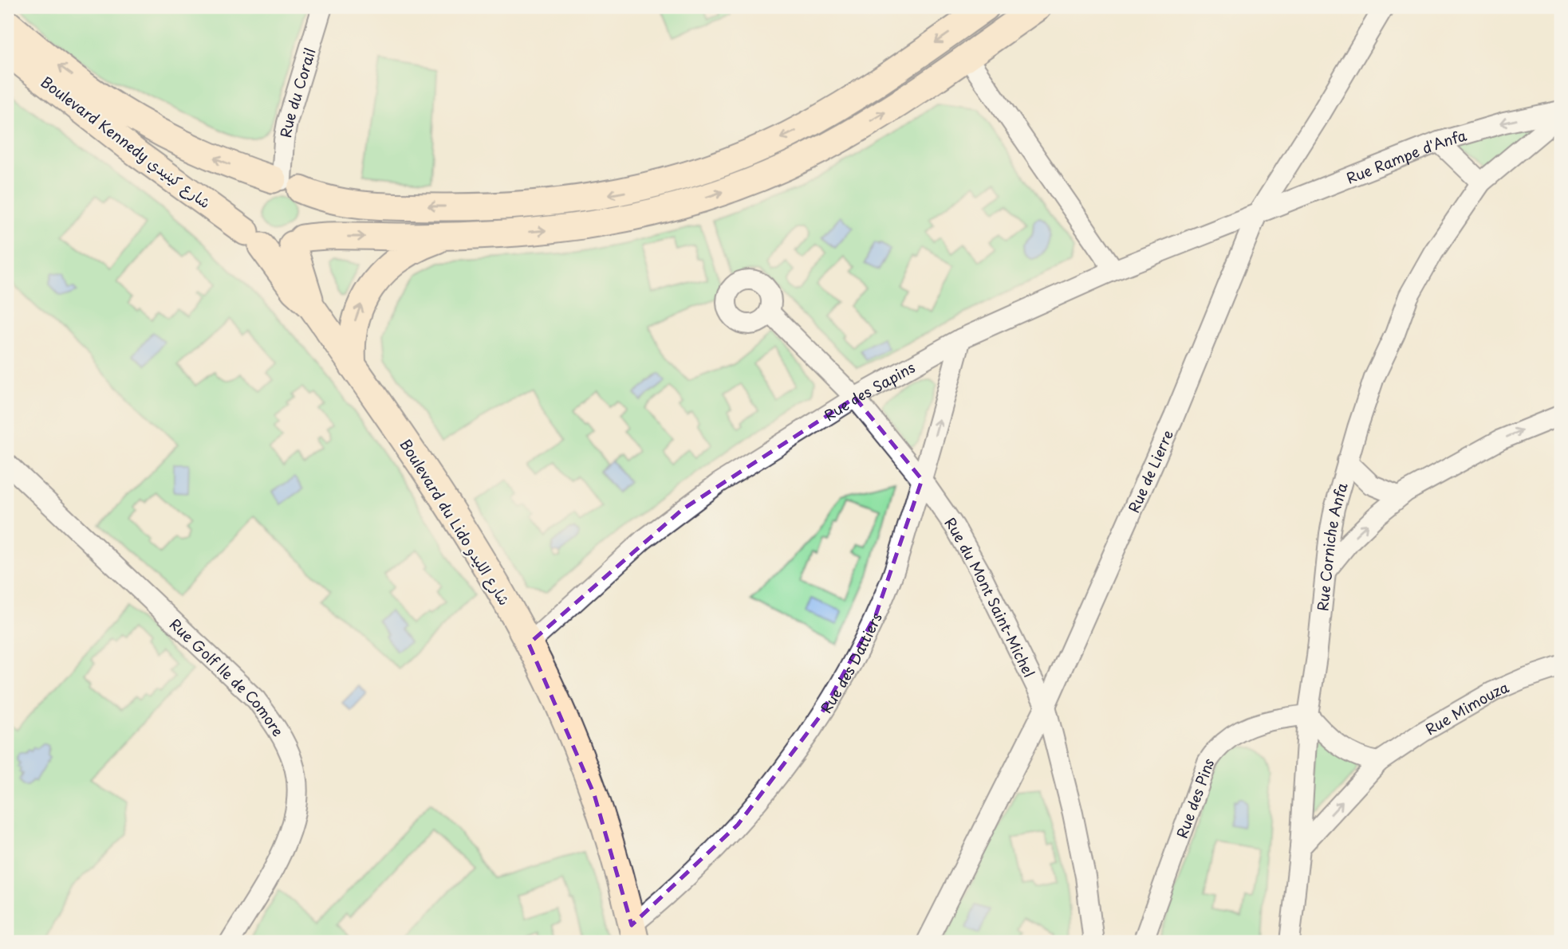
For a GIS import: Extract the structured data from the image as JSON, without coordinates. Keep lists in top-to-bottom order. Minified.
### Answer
{"streets":{"main road":["Boulevard Kennedy شارع كينيدي","Boulevard du Lido شارع الليدو"],"street":["Rue du Corail","Rue Rampe d'Anfa","Rue des Sapins","Rue de Lierre","Rue Corniche Anfa","Rue du Mont Saint-Michel","Rue des Dattiers","Rue Golf Ile de Comore","Rue Mimouza","Rue des Pins"]},"crossings":[["Rue du Corail","Boulevard Kennedy شارع كينيدي"],["Rue du Corail","Boulevard du Lido شارع الليدو"],["Boulevard Kennedy شارع كينيدي","Boulevard du Lido شارع الليدو"],["Rue Rampe d'Anfa","Rue des Sapins"],["Rue Rampe d'Anfa","Rue de Lierre"],["Rue des Sapins","Rue de Lierre"],["Rue des Sapins","Boulevard du Lido شارع الليدو"],["Rue des Sapins","Rue du Mont Saint-Michel"],["Rue des Sapins","Rue des Dattiers"],["Rue de Lierre","Rue du Mont Saint-Michel"],["Boulevard du Lido شارع الليدو","Rue des Dattiers"],["Rue Corniche Anfa","Rue Mimouza"],["Rue Corniche Anfa","Rue des Pins"],["Rue du Mont Saint-Michel","Rue des Dattiers"]],"one_way":["Rue Rampe d'Anfa","Rue Mimouza"]}
